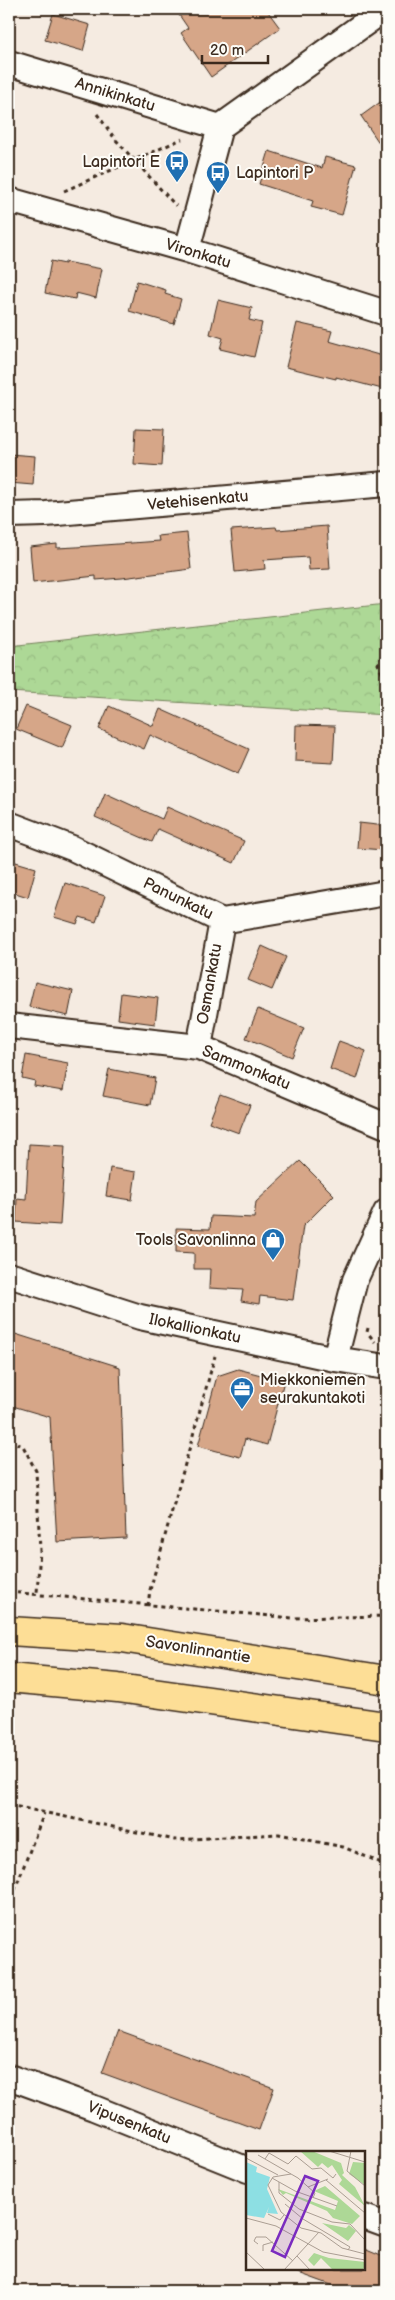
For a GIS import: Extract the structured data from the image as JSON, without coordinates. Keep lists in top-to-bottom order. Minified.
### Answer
{"streets":{"highway":["Savonlinnantie"],"street":["Annikinkatu","Vironkatu","Vetehisenkatu","Panunkatu","Osmankatu","Sammonkatu","Ilokallionkatu","Vipusenkatu"]},"crossings":[["Panunkatu","Osmankatu"],["Osmankatu","Sammonkatu"]],"places":{"bus stop":["Lapintori E","Lapintori P"],"shop":["Tools Savonlinna"],"office":["Miekkoniemen seurakuntakoti"]},"scale_bar":"20 m"}
